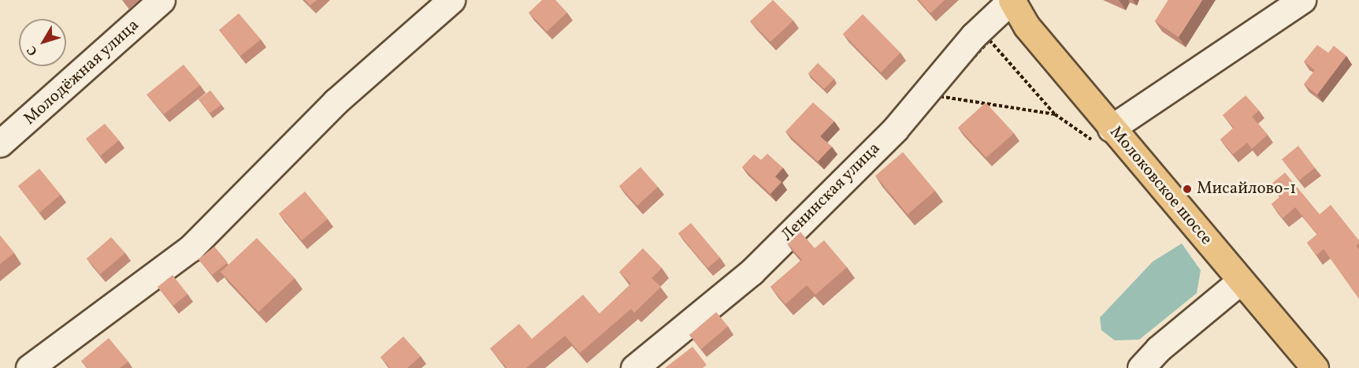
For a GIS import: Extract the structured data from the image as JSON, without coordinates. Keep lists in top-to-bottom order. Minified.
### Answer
{"streets":{"main road":["Молоковское шоссе"],"street":["Молодёжная улица","Ленинская улица"]},"crossings":[["Молоковское шоссе","Ленинская улица"]],"places":["Мисайлово-1"],"north":"bottom left"}
